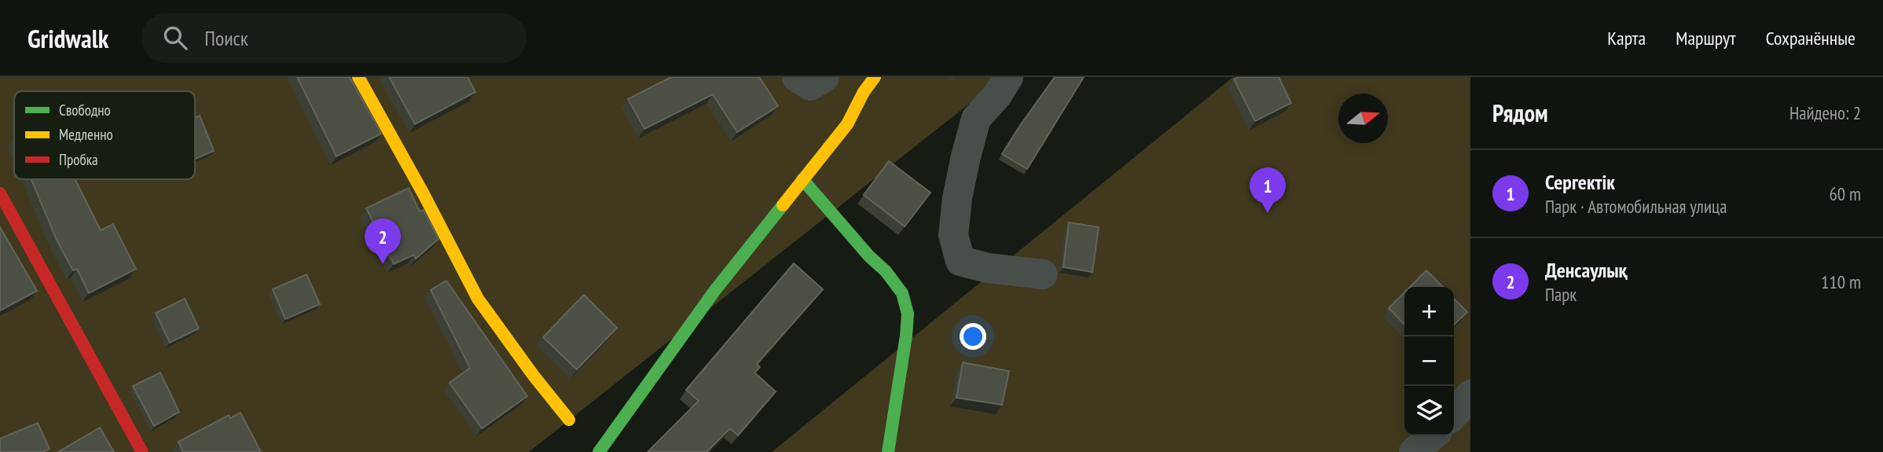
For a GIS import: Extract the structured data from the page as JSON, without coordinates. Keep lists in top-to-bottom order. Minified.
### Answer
{"legend":["Свободно","Медленно","Пробка"],"north":"right","page":{"header":"Gridwalk","search":"Поиск","nav":["Карта","Маршрут","Сохранённые"],"heading":["Рядом","Найдено: 2"],"list":[{"mark":"1","name":"Сергектік","note":"Парк · Автомобильная улица","value":"60 m"},{"mark":"2","name":"Денсаулық","note":"Парк","value":"110 m"}],"pins":["1","2"],"map_buttons":["+","−"]}}
